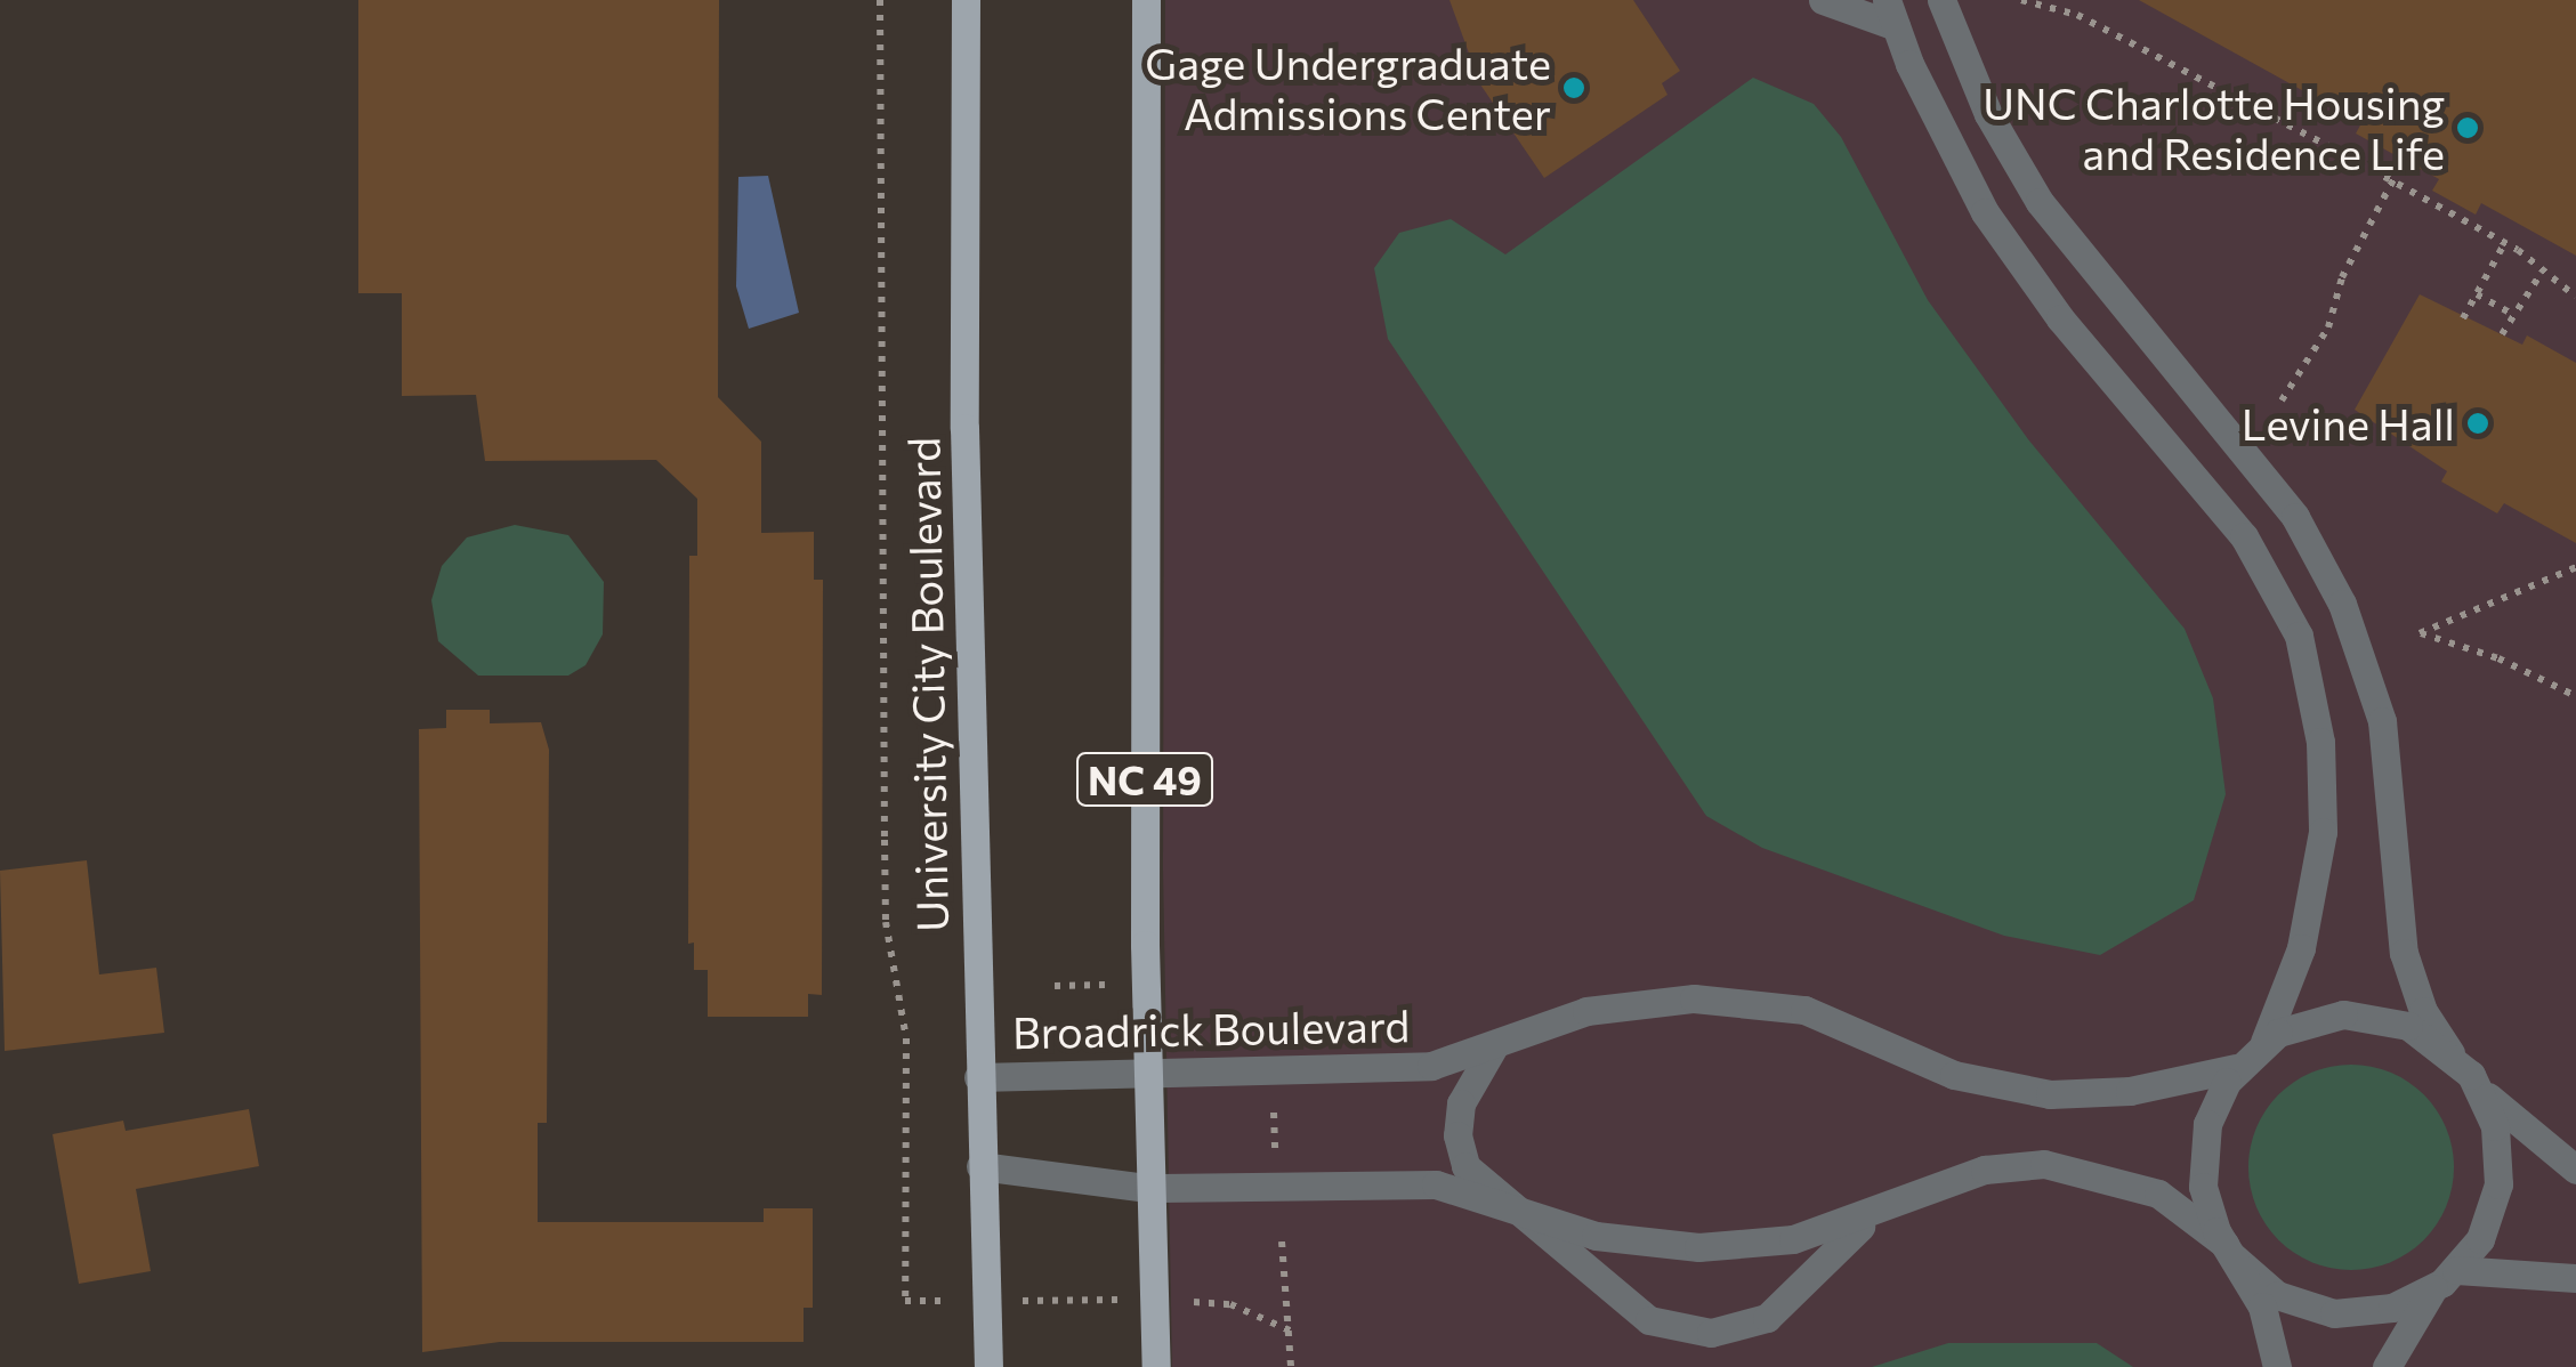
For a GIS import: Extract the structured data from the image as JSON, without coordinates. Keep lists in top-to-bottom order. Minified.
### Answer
{"streets":{"main road":["University City Boulevard","NC 49"],"street":["Broadrick Boulevard"]},"crossings":[["University City Boulevard","Broadrick Boulevard"],["NC 49","Broadrick Boulevard"]],"places":["Gage Undergraduate Admissions Center","UNC Charlotte Housing and Residence Life","Levine Hall"]}
